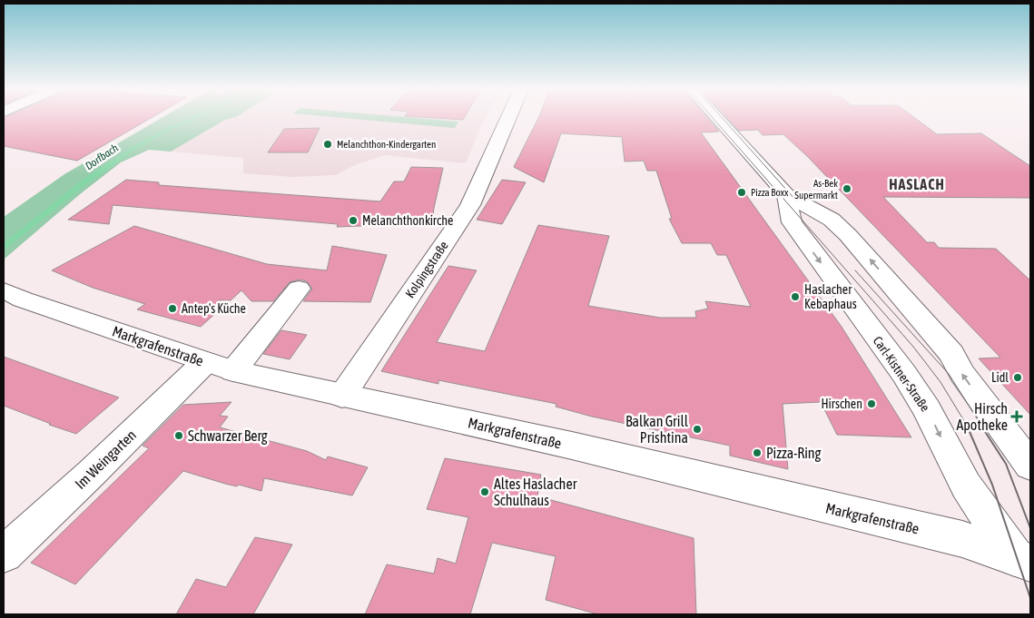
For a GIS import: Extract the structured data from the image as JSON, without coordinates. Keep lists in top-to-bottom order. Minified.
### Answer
{"streets":{"street":["Kolpingstraße","Markgrafenstraße","Carl-Kistner-Straße","Im Weingarten"]},"crossings":[["Kolpingstraße","Markgrafenstraße"],["Markgrafenstraße","Carl-Kistner-Straße"],["Markgrafenstraße","Im Weingarten"]],"districts":["HASLACH"],"water":["Dorfbach"],"places":{"other":["Melanchthon-Kindergarten","As-Bek Supermarkt","Pizza Boxx","Melanchthonkirche","Haslacher Kebaphaus","Antep's Küche","Lidl","Hirschen","Balkan Grill Prishtina","Schwarzer Berg","Pizza-Ring","Altes Haslacher Schulhaus"],"health":["Hirsch Apotheke"]}}
